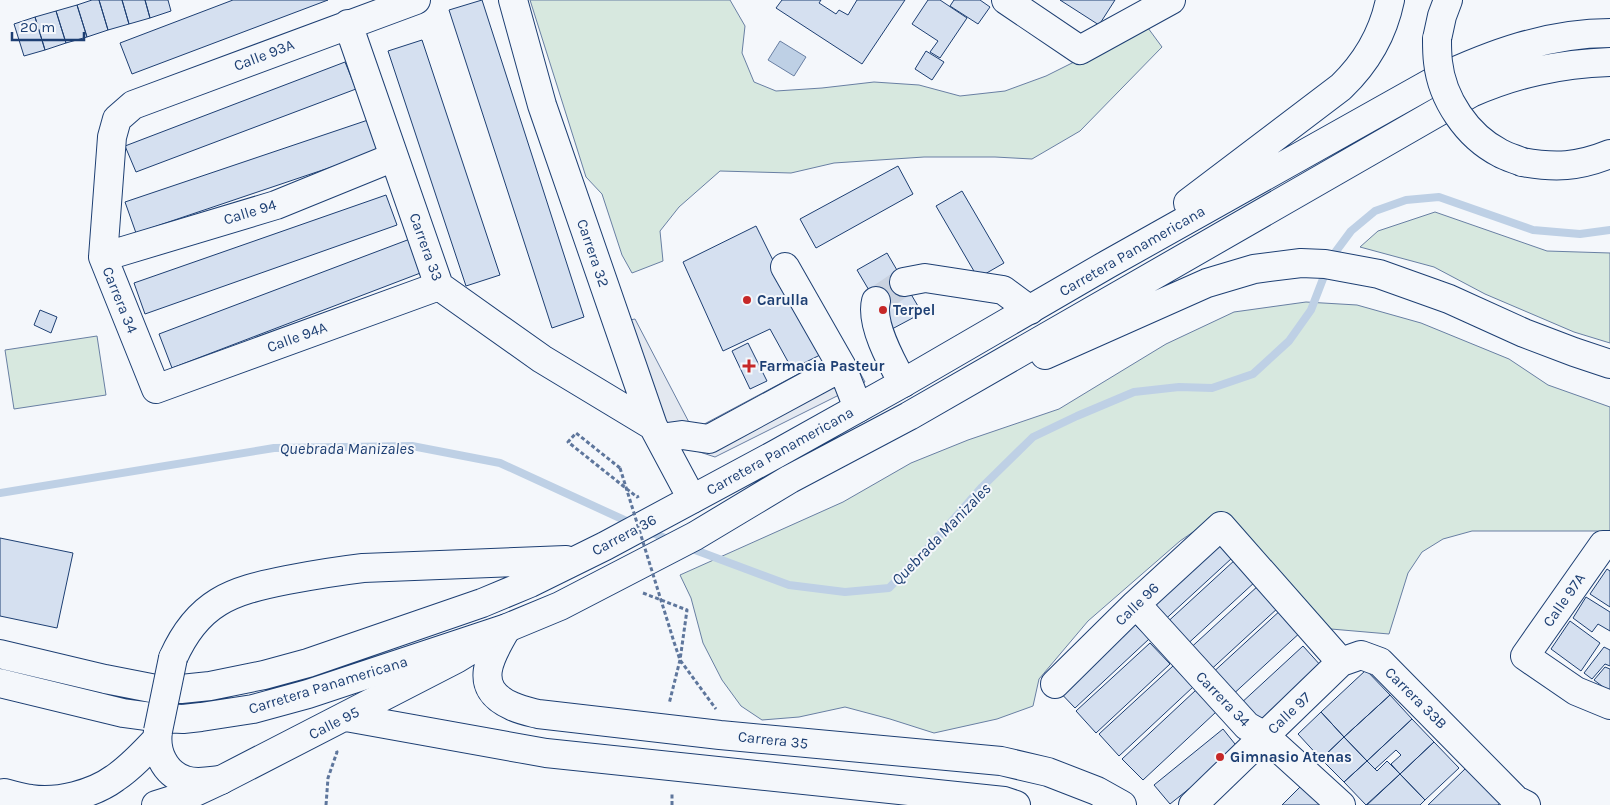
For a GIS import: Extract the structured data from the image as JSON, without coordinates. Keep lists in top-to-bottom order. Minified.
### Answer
{"streets":{"main road":["Calle 93A","Calle 94","Carrera 33","Carretera Panamericana","Carrera 32","Carrera 34","Calle 94A","Carrera 36","Calle 97A","Calle 96","Carrera 33B","Calle 97","Calle 95","Carrera 35"]},"crossings":[["Calle 93A","Carrera 33"],["Calle 93A","Carrera 34"],["Calle 94","Carrera 33"],["Calle 94","Carrera 34"],["Carrera 33","Carrera 32"],["Carrera 33","Calle 94A"],["Carretera Panamericana","Carrera 32"],["Carretera Panamericana","Carrera 36"],["Carretera Panamericana","Calle 95"],["Carretera Panamericana","Carrera 35"],["Carrera 32","Carrera 36"],["Carrera 34","Calle 94A"],["Carrera 34","Calle 96"],["Carrera 34","Calle 97"],["Calle 96","Carrera 33B"],["Calle 96","Calle 97"],["Carrera 33B","Calle 97"],["Calle 95","Carrera 35"]],"water":["Quebrada Manizales"],"places":{"other":["Carulla","Terpel","Gimnasio Atenas"],"health":["Farmacia Pasteur"]},"scale_bar":"20 m"}
